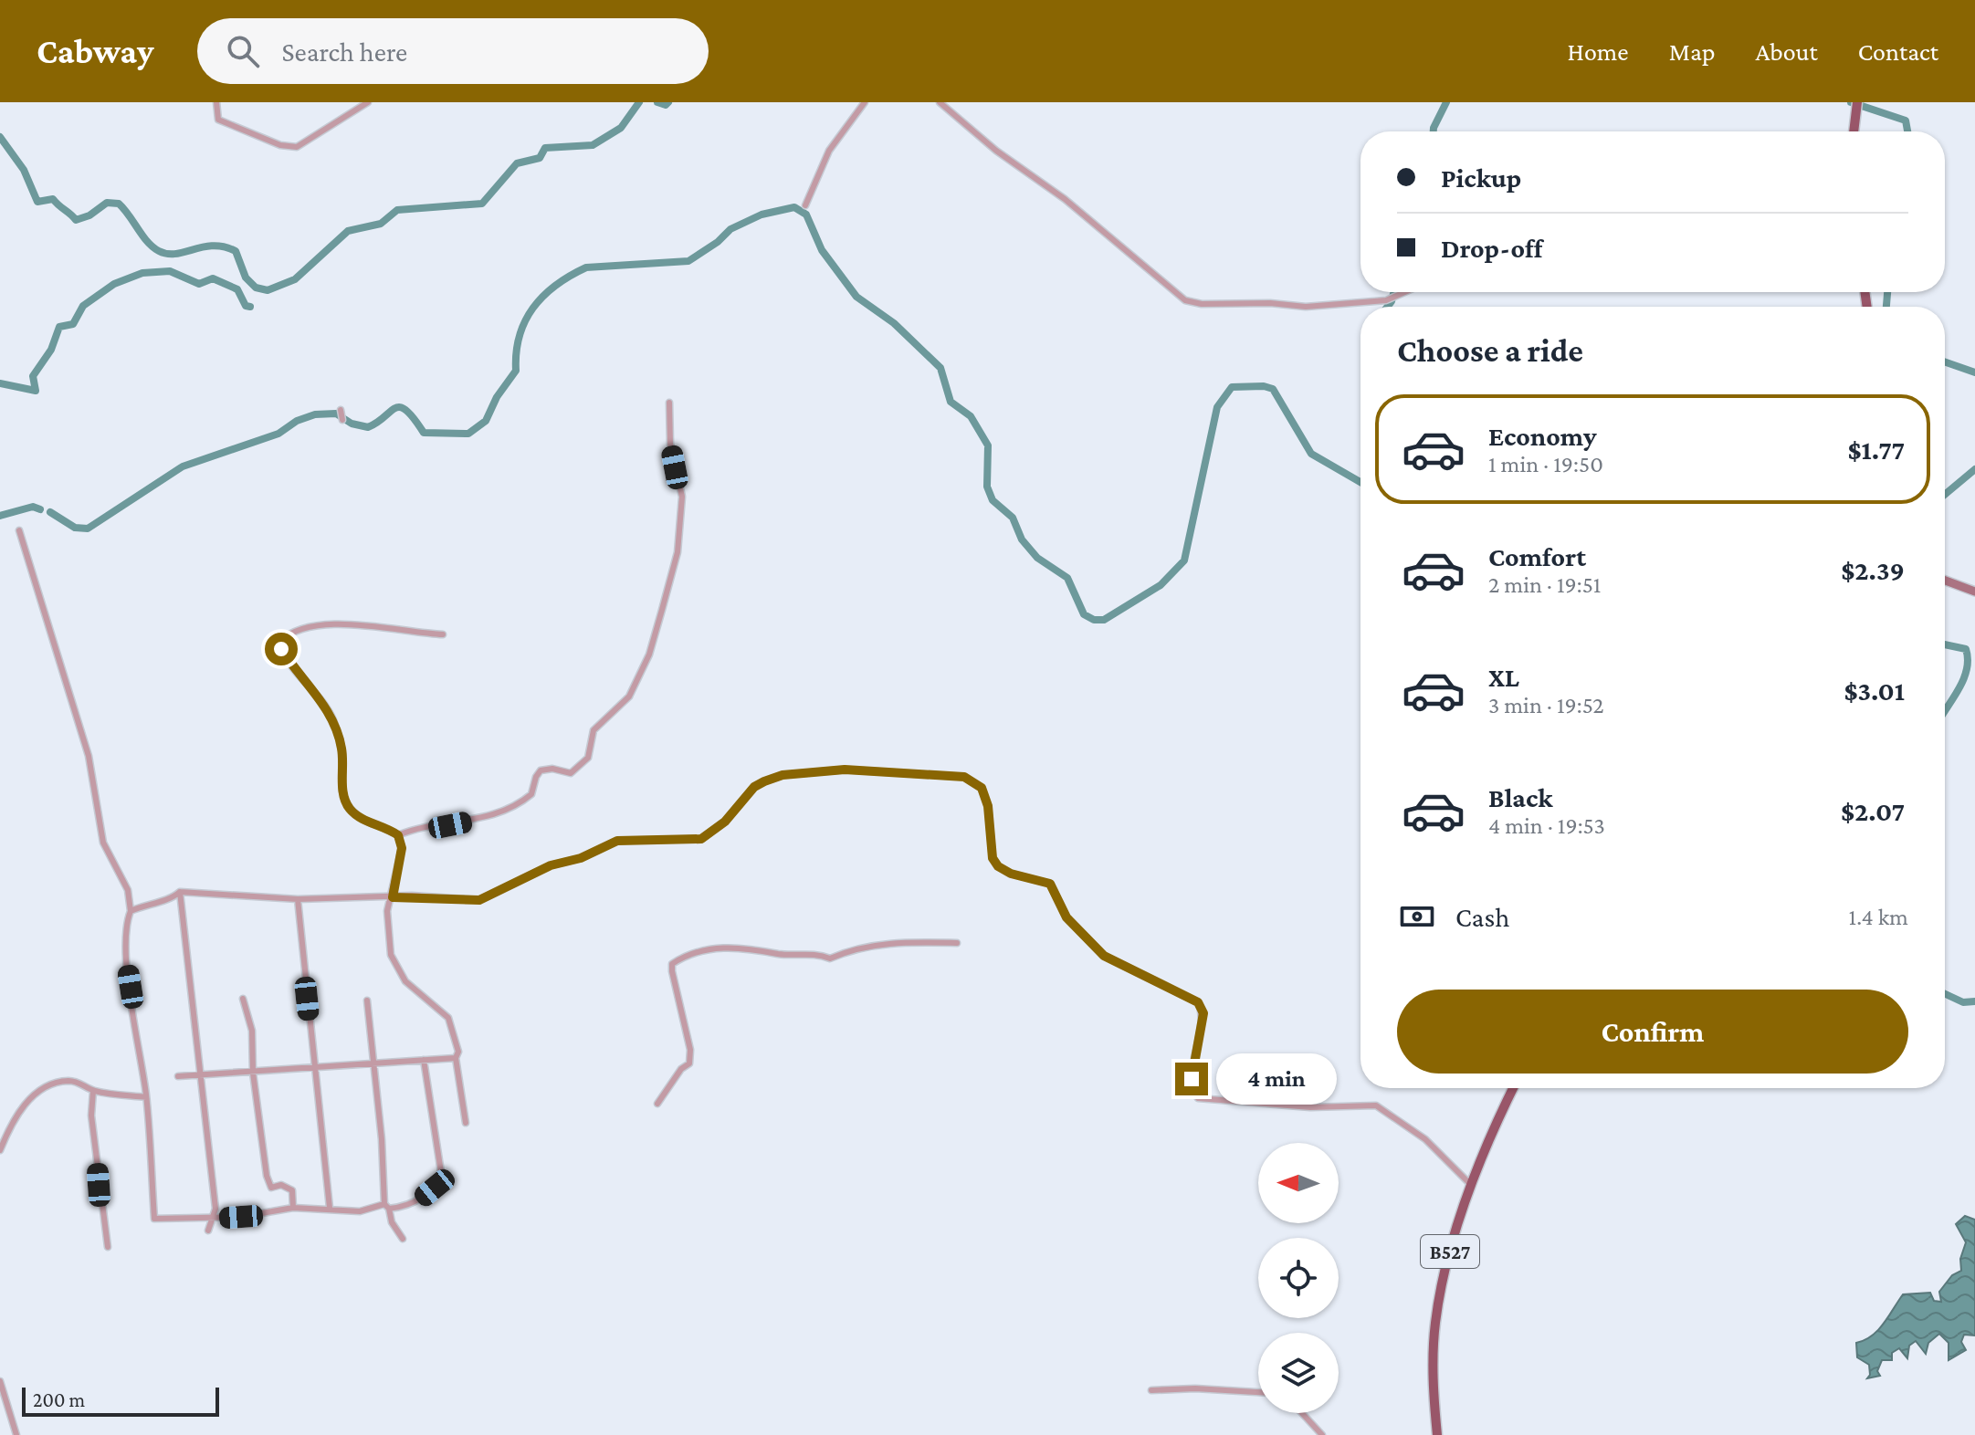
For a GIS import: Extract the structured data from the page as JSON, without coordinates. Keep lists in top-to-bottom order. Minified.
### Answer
{"streets":{"main road":["B527"]},"scale_bar":"200 m","north":"left","page":{"header":"Cabway","search":"Search here","nav":["Home","Map","About","Contact"],"banner":["Pickup","Drop-off"],"heading":"Choose a ride","list":[{"name":"Economy","note":"1 min · 19:50","value":"$1.77"},{"name":"Comfort","note":"2 min · 19:51","value":"$2.39"},{"name":"XL","note":"3 min · 19:52","value":"$3.01"},{"name":"Black","note":"4 min · 19:53","value":"$2.07"}],"pay":["Cash","1.4 km"],"buttons":"Confirm","bubble":"4 min","scale":"200 m"}}
